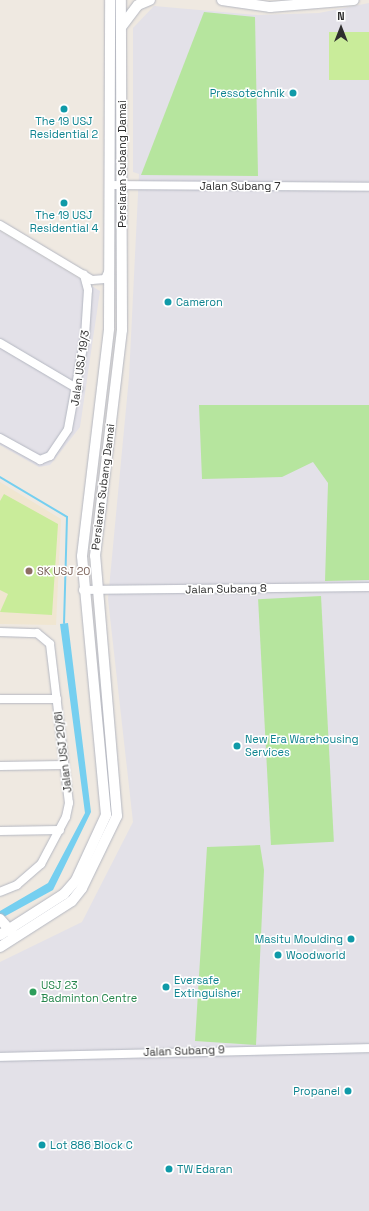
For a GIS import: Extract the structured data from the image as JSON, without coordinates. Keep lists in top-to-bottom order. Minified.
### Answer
{"streets":{"street":["Persiaran Subang Damai","Jalan Subang 7","Jalan USJ 19/3","Jalan Subang 8","Jalan USJ 20/6I","Jalan Subang 9"]},"crossings":[["Persiaran Subang Damai","Jalan Subang 7"],["Persiaran Subang Damai","Jalan Subang 8"]],"places":["Pressotechnik","The 19 USJ Residential 2","The 19 USJ Residential 4","Cameron","SK USJ 20","New Era Warehousing Services","Masitu Moulding","Woodworld","Eversafe Extinguisher","USJ 23 Badminton Centre","Propanel","Lot 886 Block C","TW Edaran"],"north":"top"}
